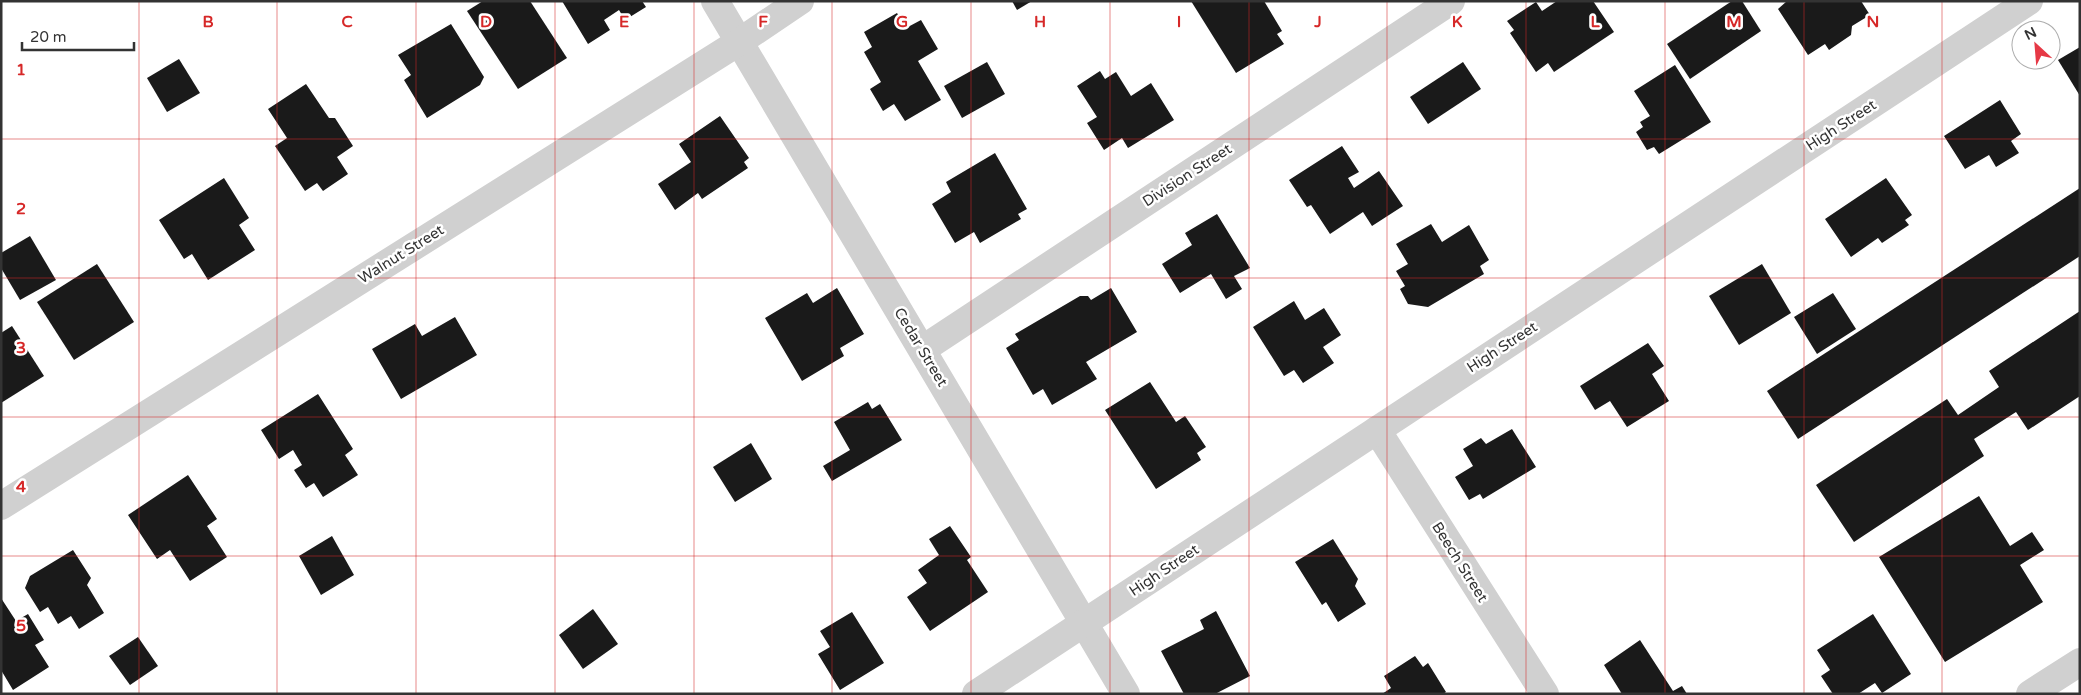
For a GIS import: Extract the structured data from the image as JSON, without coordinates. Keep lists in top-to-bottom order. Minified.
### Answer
{"streets":{"street":["High Street","Division Street","Walnut Street","Cedar Street","Beech Street"]},"crossings":[["High Street","Cedar Street"],["High Street","Beech Street"],["Division Street","Cedar Street"],["Walnut Street","Cedar Street"]],"scale_bar":"20 m","north":"top left","grid":{"columns":["B","C","D","E","F","G","H","I","J","K","L","M","N"],"rows":["1","2","3","4","5"]}}
